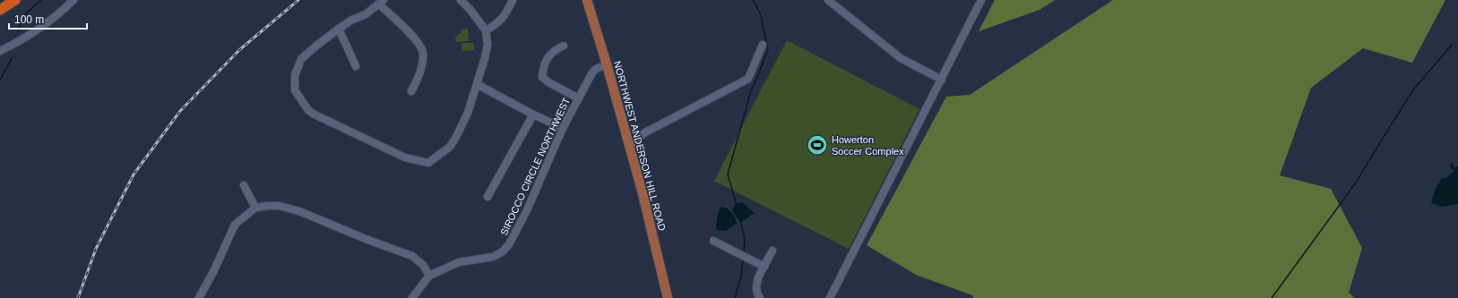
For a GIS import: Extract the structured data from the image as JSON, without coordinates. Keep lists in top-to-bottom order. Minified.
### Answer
{"streets":{"main road":["NORTHWEST ANDERSON HILL ROAD"],"street":["SIROCCO CIRCLE NORTHWEST"]},"crossings":[["NORTHWEST ANDERSON HILL ROAD","SIROCCO CIRCLE NORTHWEST"]],"places":{"sports":["Howerton Soccer Complex"]},"scale_bar":"100 m"}
